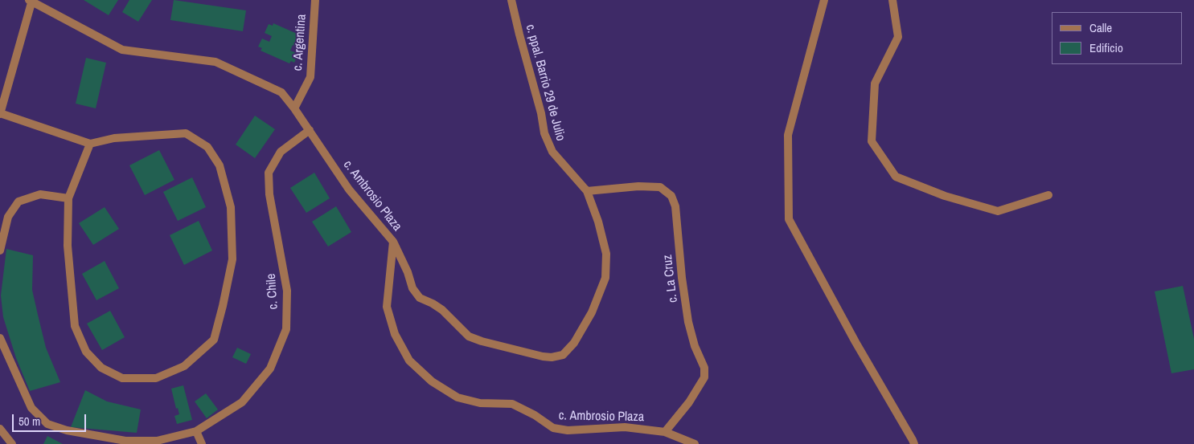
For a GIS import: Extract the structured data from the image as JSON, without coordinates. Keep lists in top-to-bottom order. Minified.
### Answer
{"streets":{"street":["c. Argentina","c. ppal. Barrio 29 de Julio","c. Ambrosio Plaza","c. La Cruz","c. Chile"]},"crossings":[["c. Argentina","c. Ambrosio Plaza"],["c. ppal. Barrio 29 de Julio","c. Ambrosio Plaza"],["c. ppal. Barrio 29 de Julio","c. La Cruz"],["c. Ambrosio Plaza","c. La Cruz"],["c. Ambrosio Plaza","c. Chile"]],"legend":["Calle","Edificio"],"scale_bar":"50 m"}
